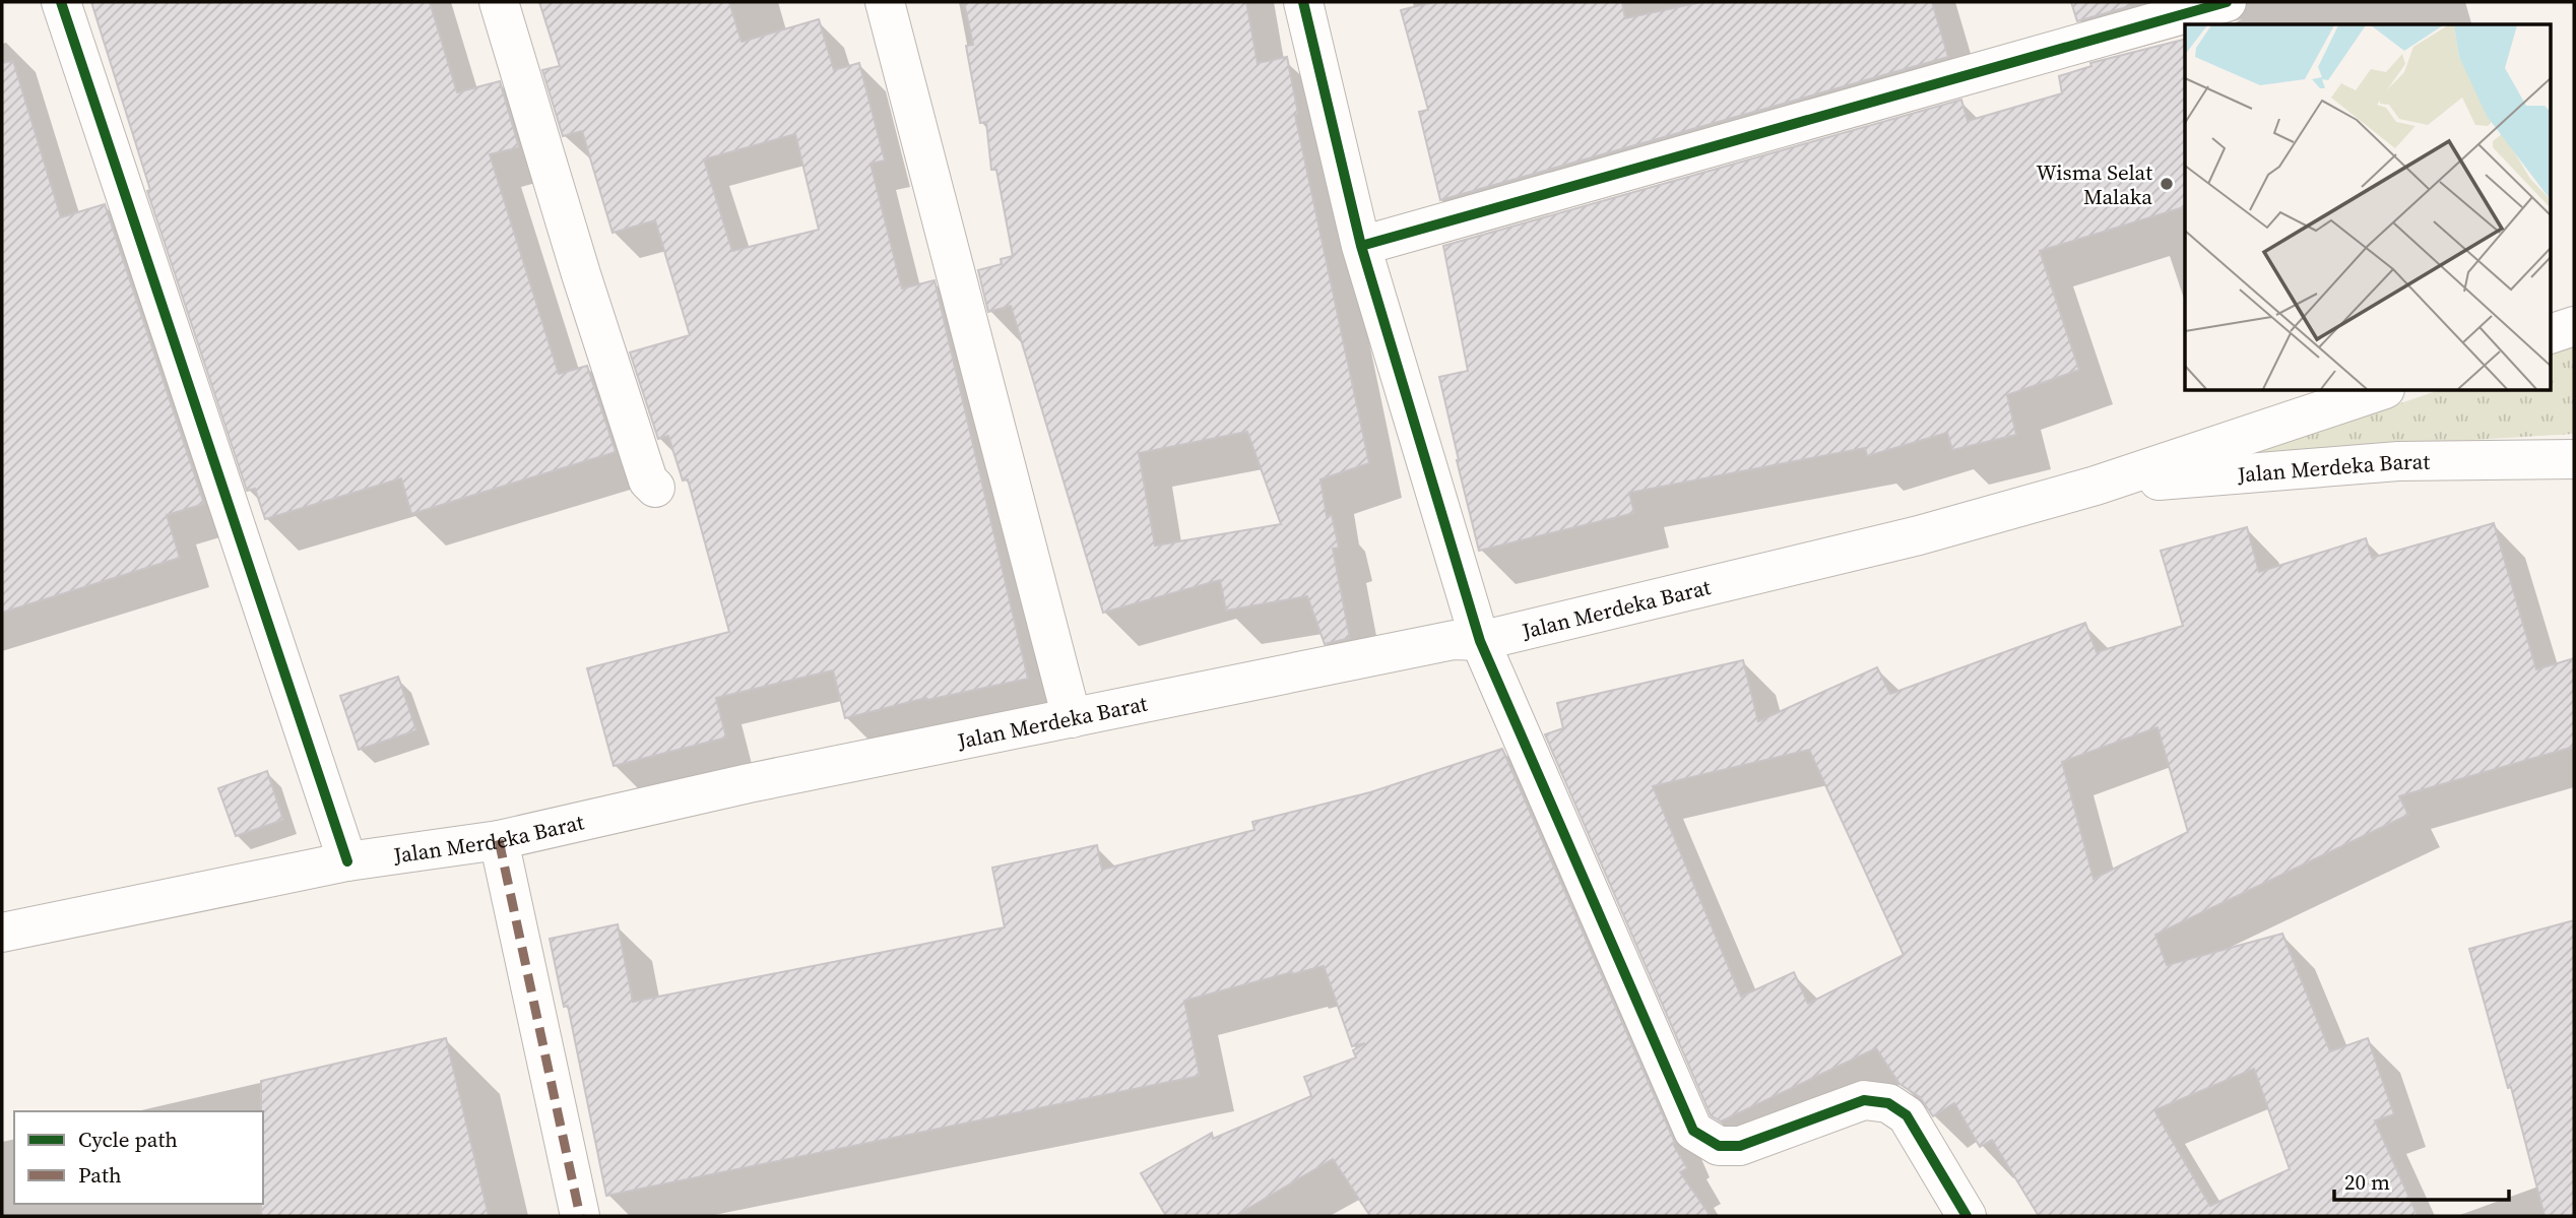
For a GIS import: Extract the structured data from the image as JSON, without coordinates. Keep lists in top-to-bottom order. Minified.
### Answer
{"streets":{"street":["Jalan Merdeka Barat"]},"places":["Wisma Selat Malaka"],"legend":["Cycle path","Path"],"scale_bar":"20 m"}
